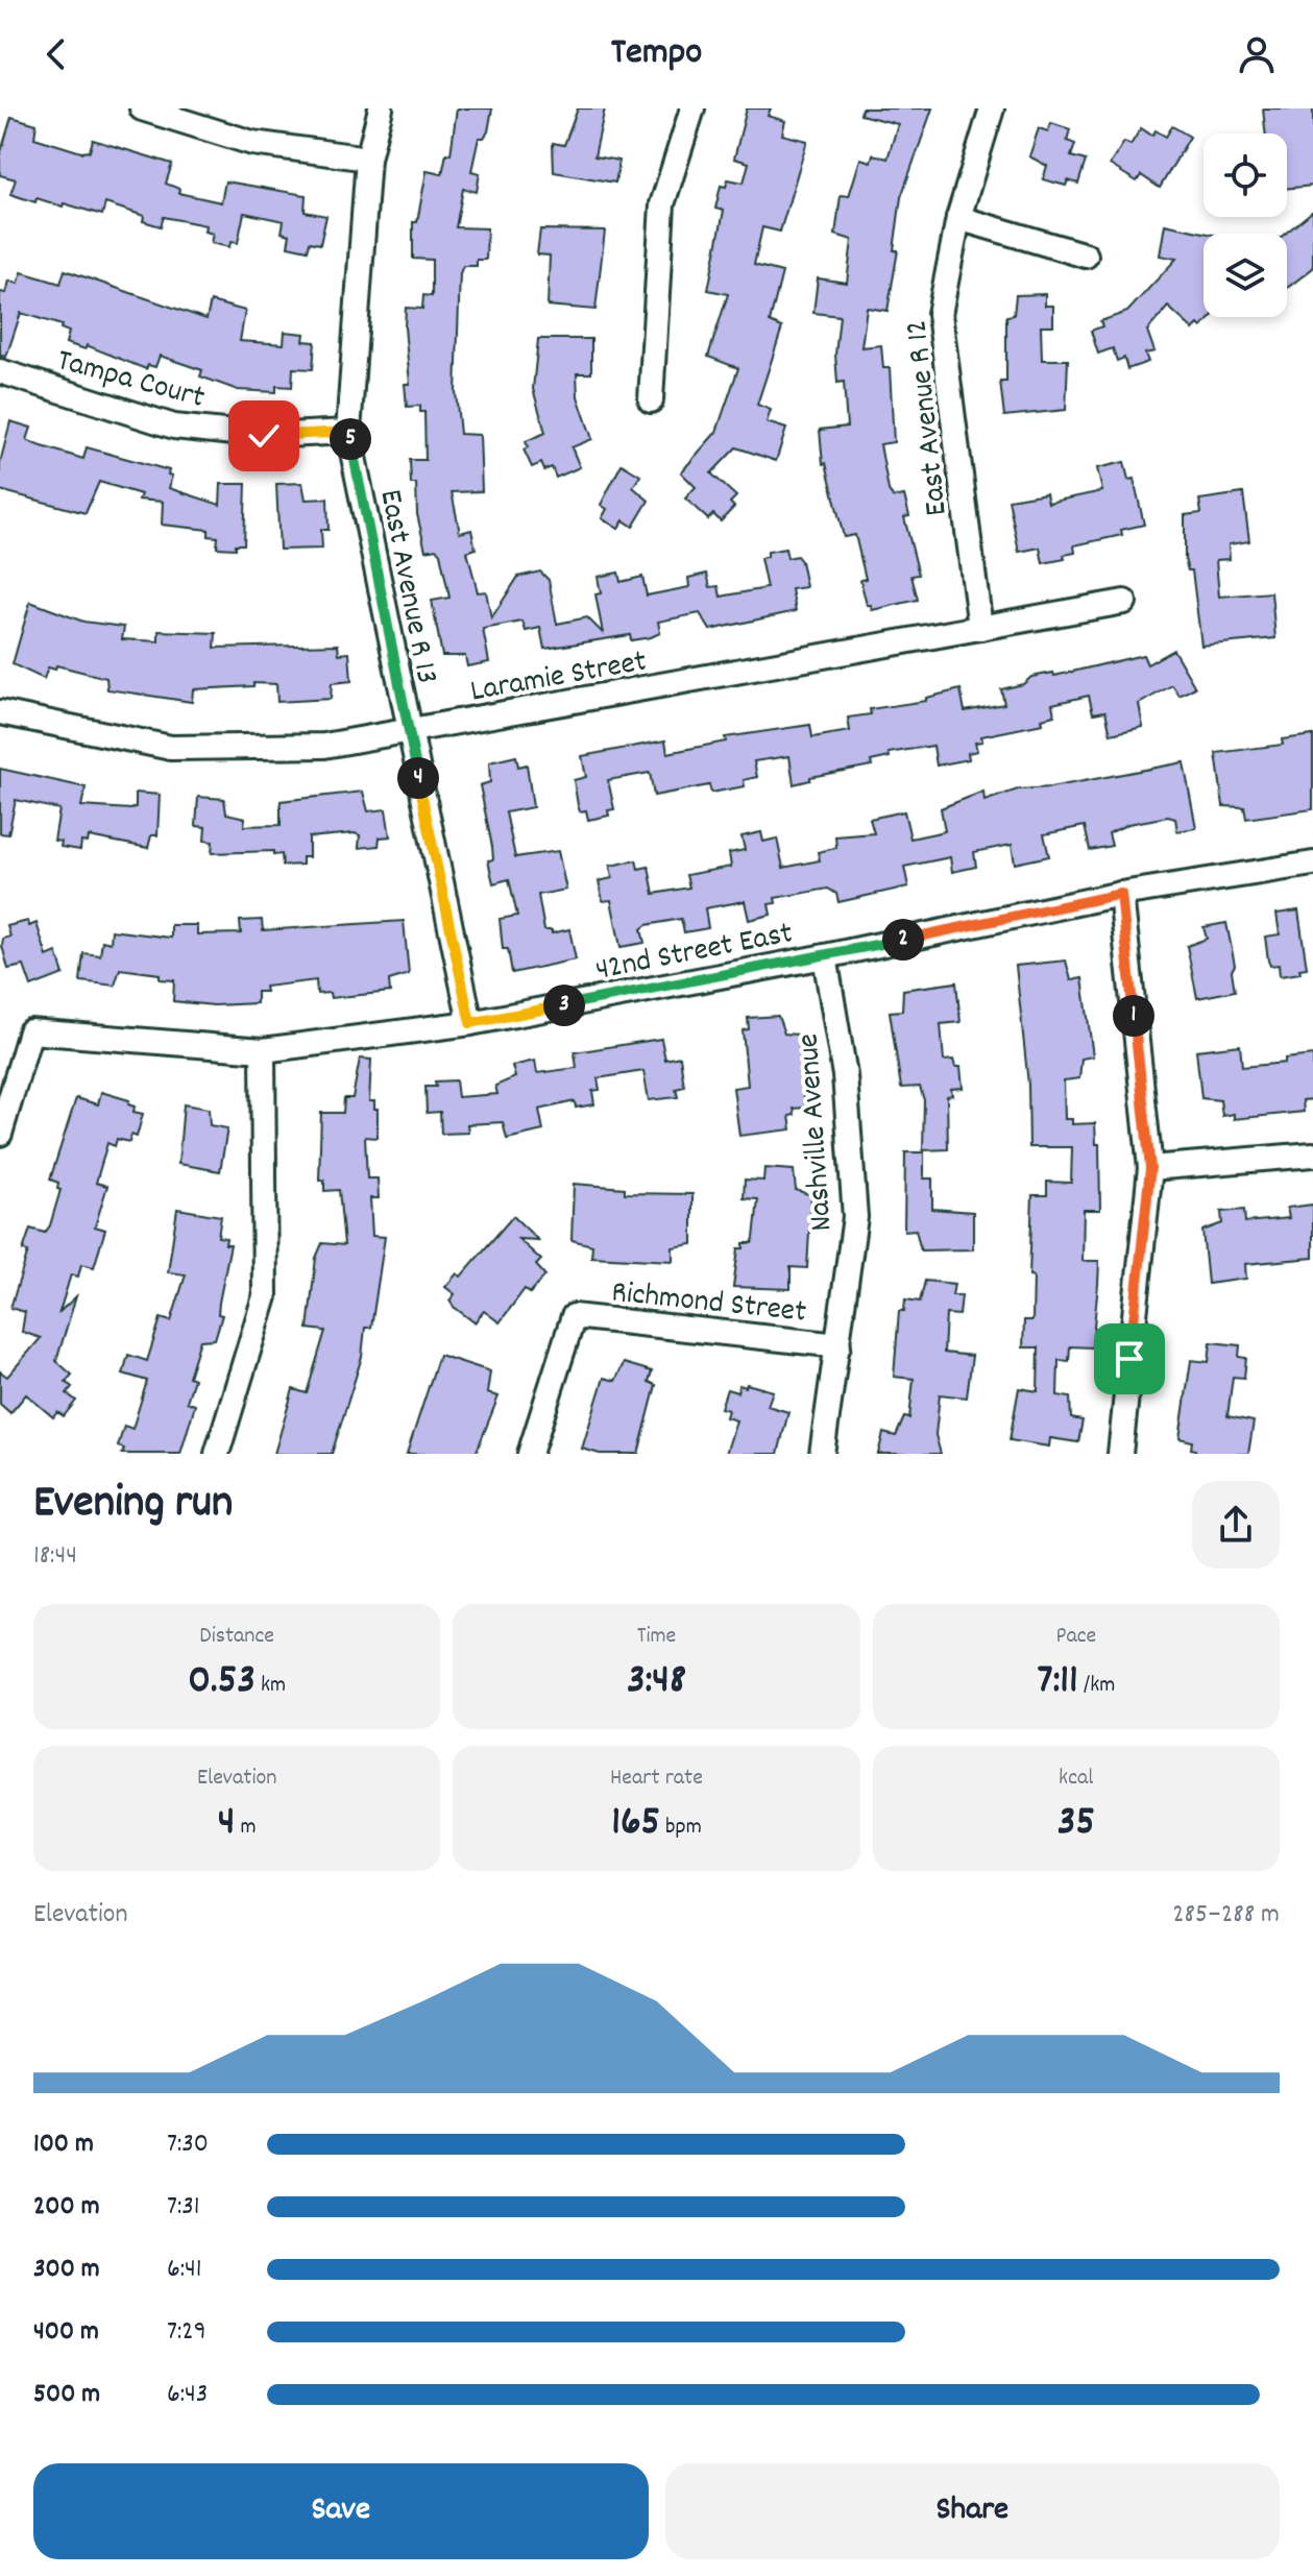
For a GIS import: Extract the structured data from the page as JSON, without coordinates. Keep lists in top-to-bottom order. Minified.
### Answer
{"streets":{"street":["Tampa Court","East Avenue R 12","East Avenue R 13","Laramie Street","42nd Street East","Nashville Avenue","Richmond Street"]},"crossings":[["Tampa Court","East Avenue R 13"],["East Avenue R 12","Laramie Street"],["East Avenue R 13","Laramie Street"],["East Avenue R 13","42nd Street East"],["42nd Street East","Nashville Avenue"],["Nashville Avenue","Richmond Street"]],"page":{"header":"Tempo","pins":["5","4","2","3","1"],"heading":["Evening run","18:44"],"stats":[["Distance","0.53 km"],["Time","3:48"],["Pace","7:11 /km"],["Elevation","4 m"],["Heart rate","165 bpm"],["kcal","35"]],"chart":["Elevation","285–288 m"],"list":[{"name":"100 m","note":"7:30"},{"name":"200 m","note":"7:31"},{"name":"300 m","note":"6:41"},{"name":"400 m","note":"7:29"},{"name":"500 m","note":"6:43"}],"buttons":["Save","Share"]}}
